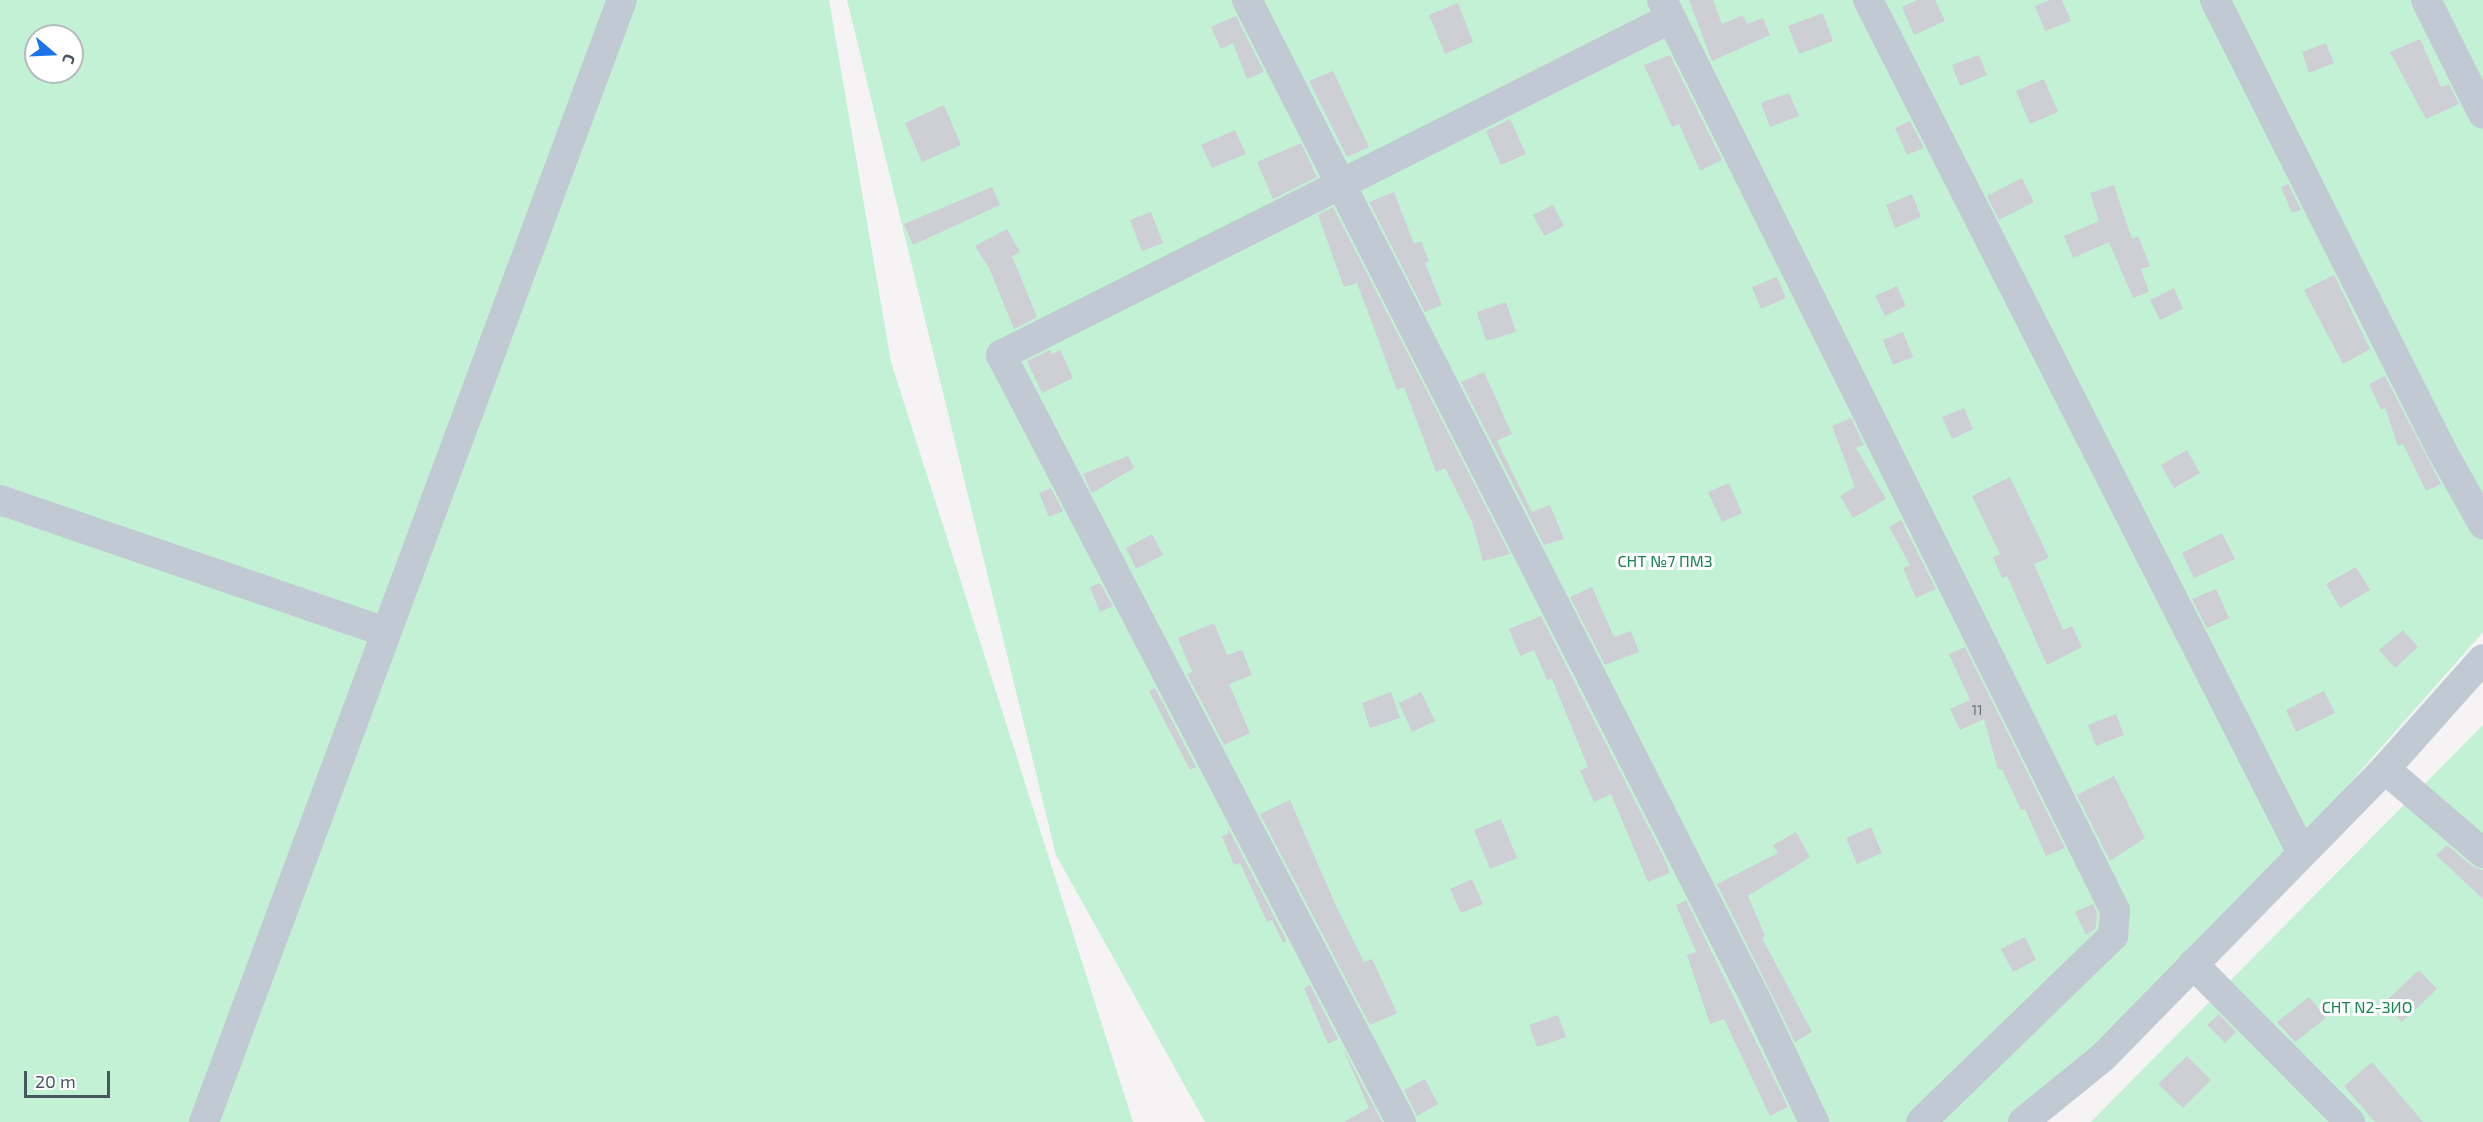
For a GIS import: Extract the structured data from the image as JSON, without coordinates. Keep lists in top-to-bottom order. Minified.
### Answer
{"parks":["СНТ №7 ПМЗ","СНТ N2-ЗИО"],"house_numbers":["11"],"scale_bar":"20 m","north":"right"}
